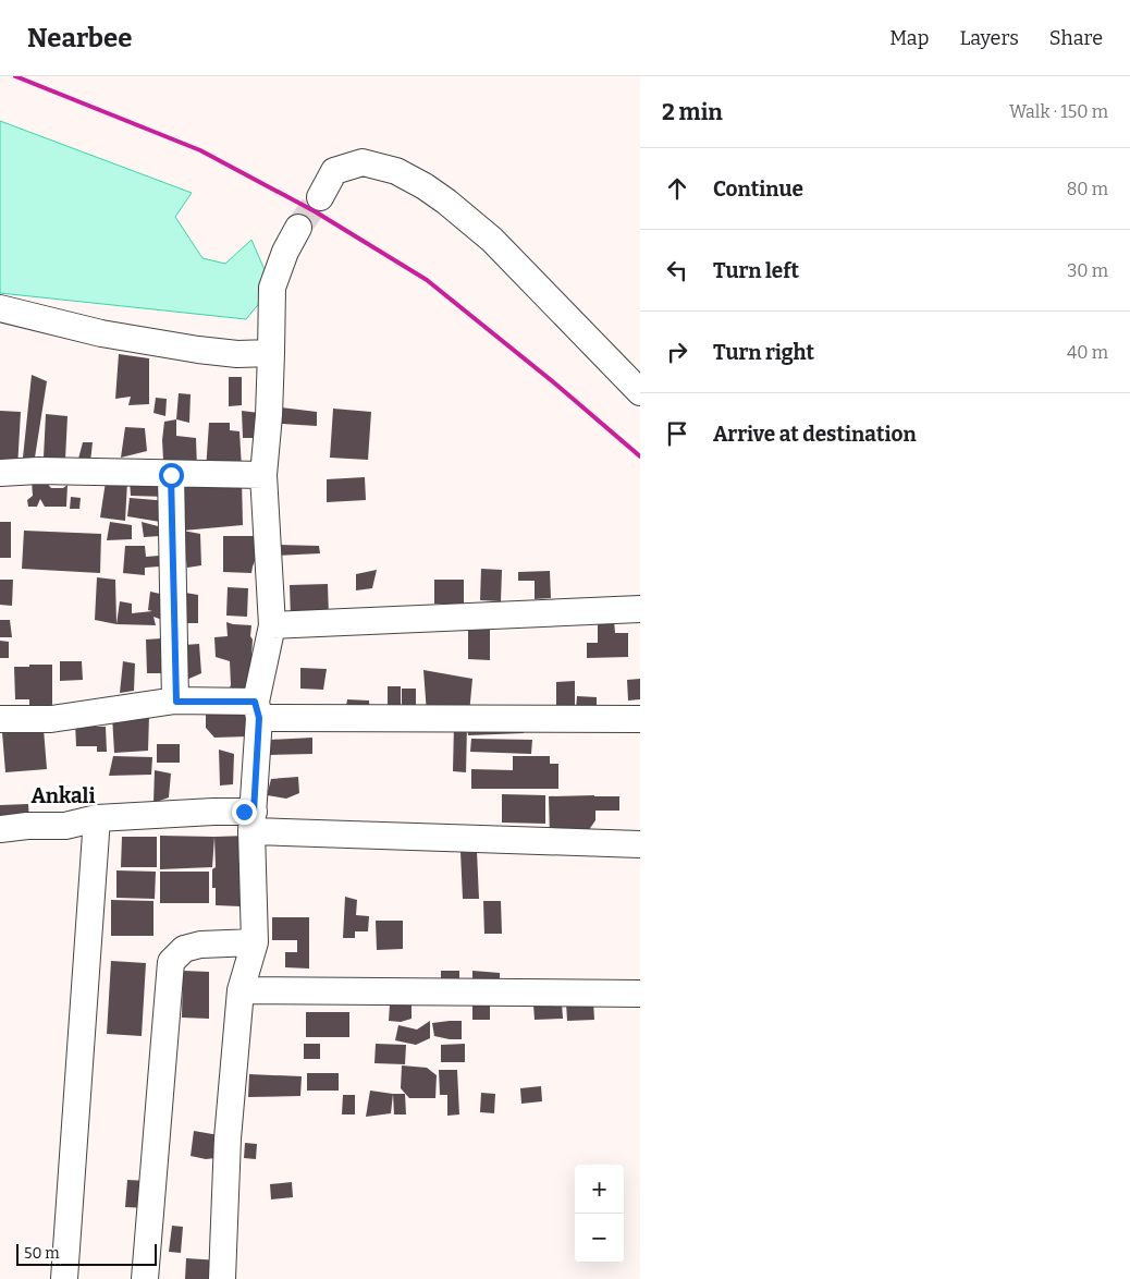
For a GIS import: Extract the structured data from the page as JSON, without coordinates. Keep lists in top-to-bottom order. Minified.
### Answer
{"districts":["Ankali"],"scale_bar":"50 m","page":{"header":"Nearbee","nav":["Map","Layers","Share"],"heading":["2 min","Walk · 150 m"],"list":[["Continue","80 m"],["Turn left","30 m"],["Turn right","40 m"],"Arrive at destination"],"map_buttons":["+","−"],"scale":"50 m"}}
